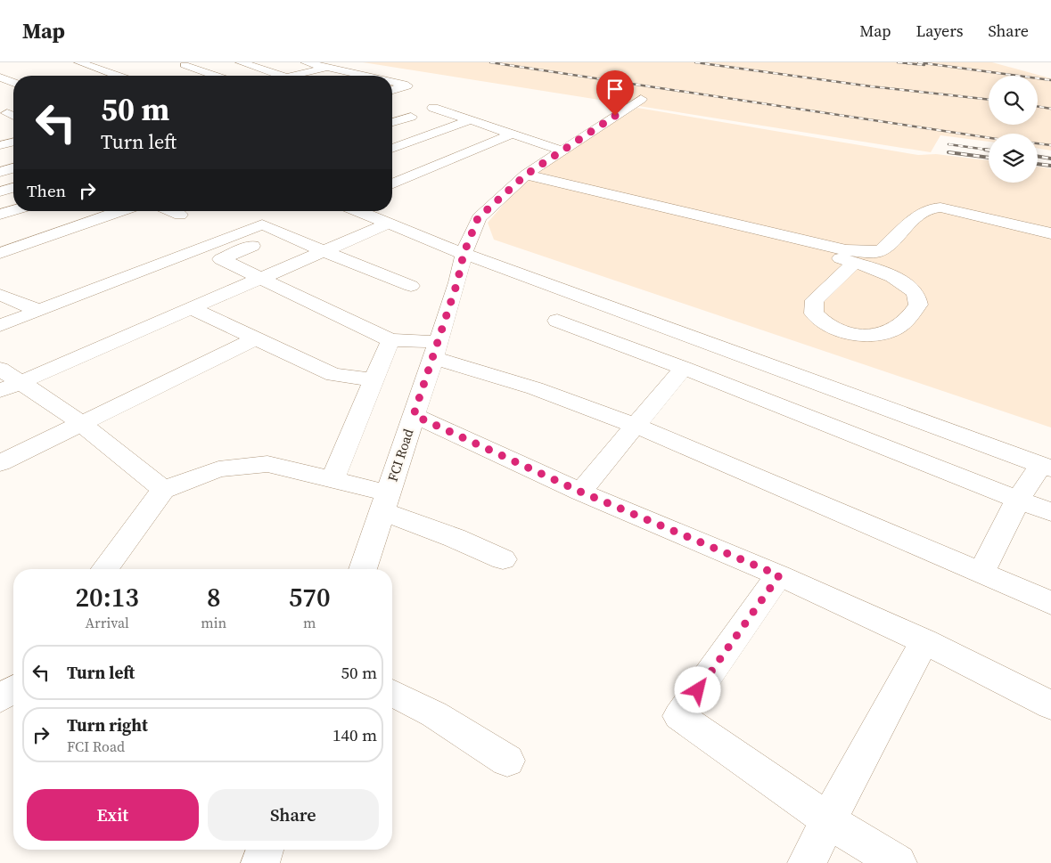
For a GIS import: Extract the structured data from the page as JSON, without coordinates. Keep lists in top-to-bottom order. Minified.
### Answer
{"streets":{"street":["FCI Road"]},"page":{"header":"Map","nav":["Map","Layers","Share"],"turn":["50 m","Turn left"],"then":"Then","eta":["20:13","Arrival","8","min","570","m"],"list":[{"name":"Turn left","value":"50 m"},{"name":"Turn right","note":"FCI Road","value":"140 m"}],"buttons":["Exit","Share"]}}
